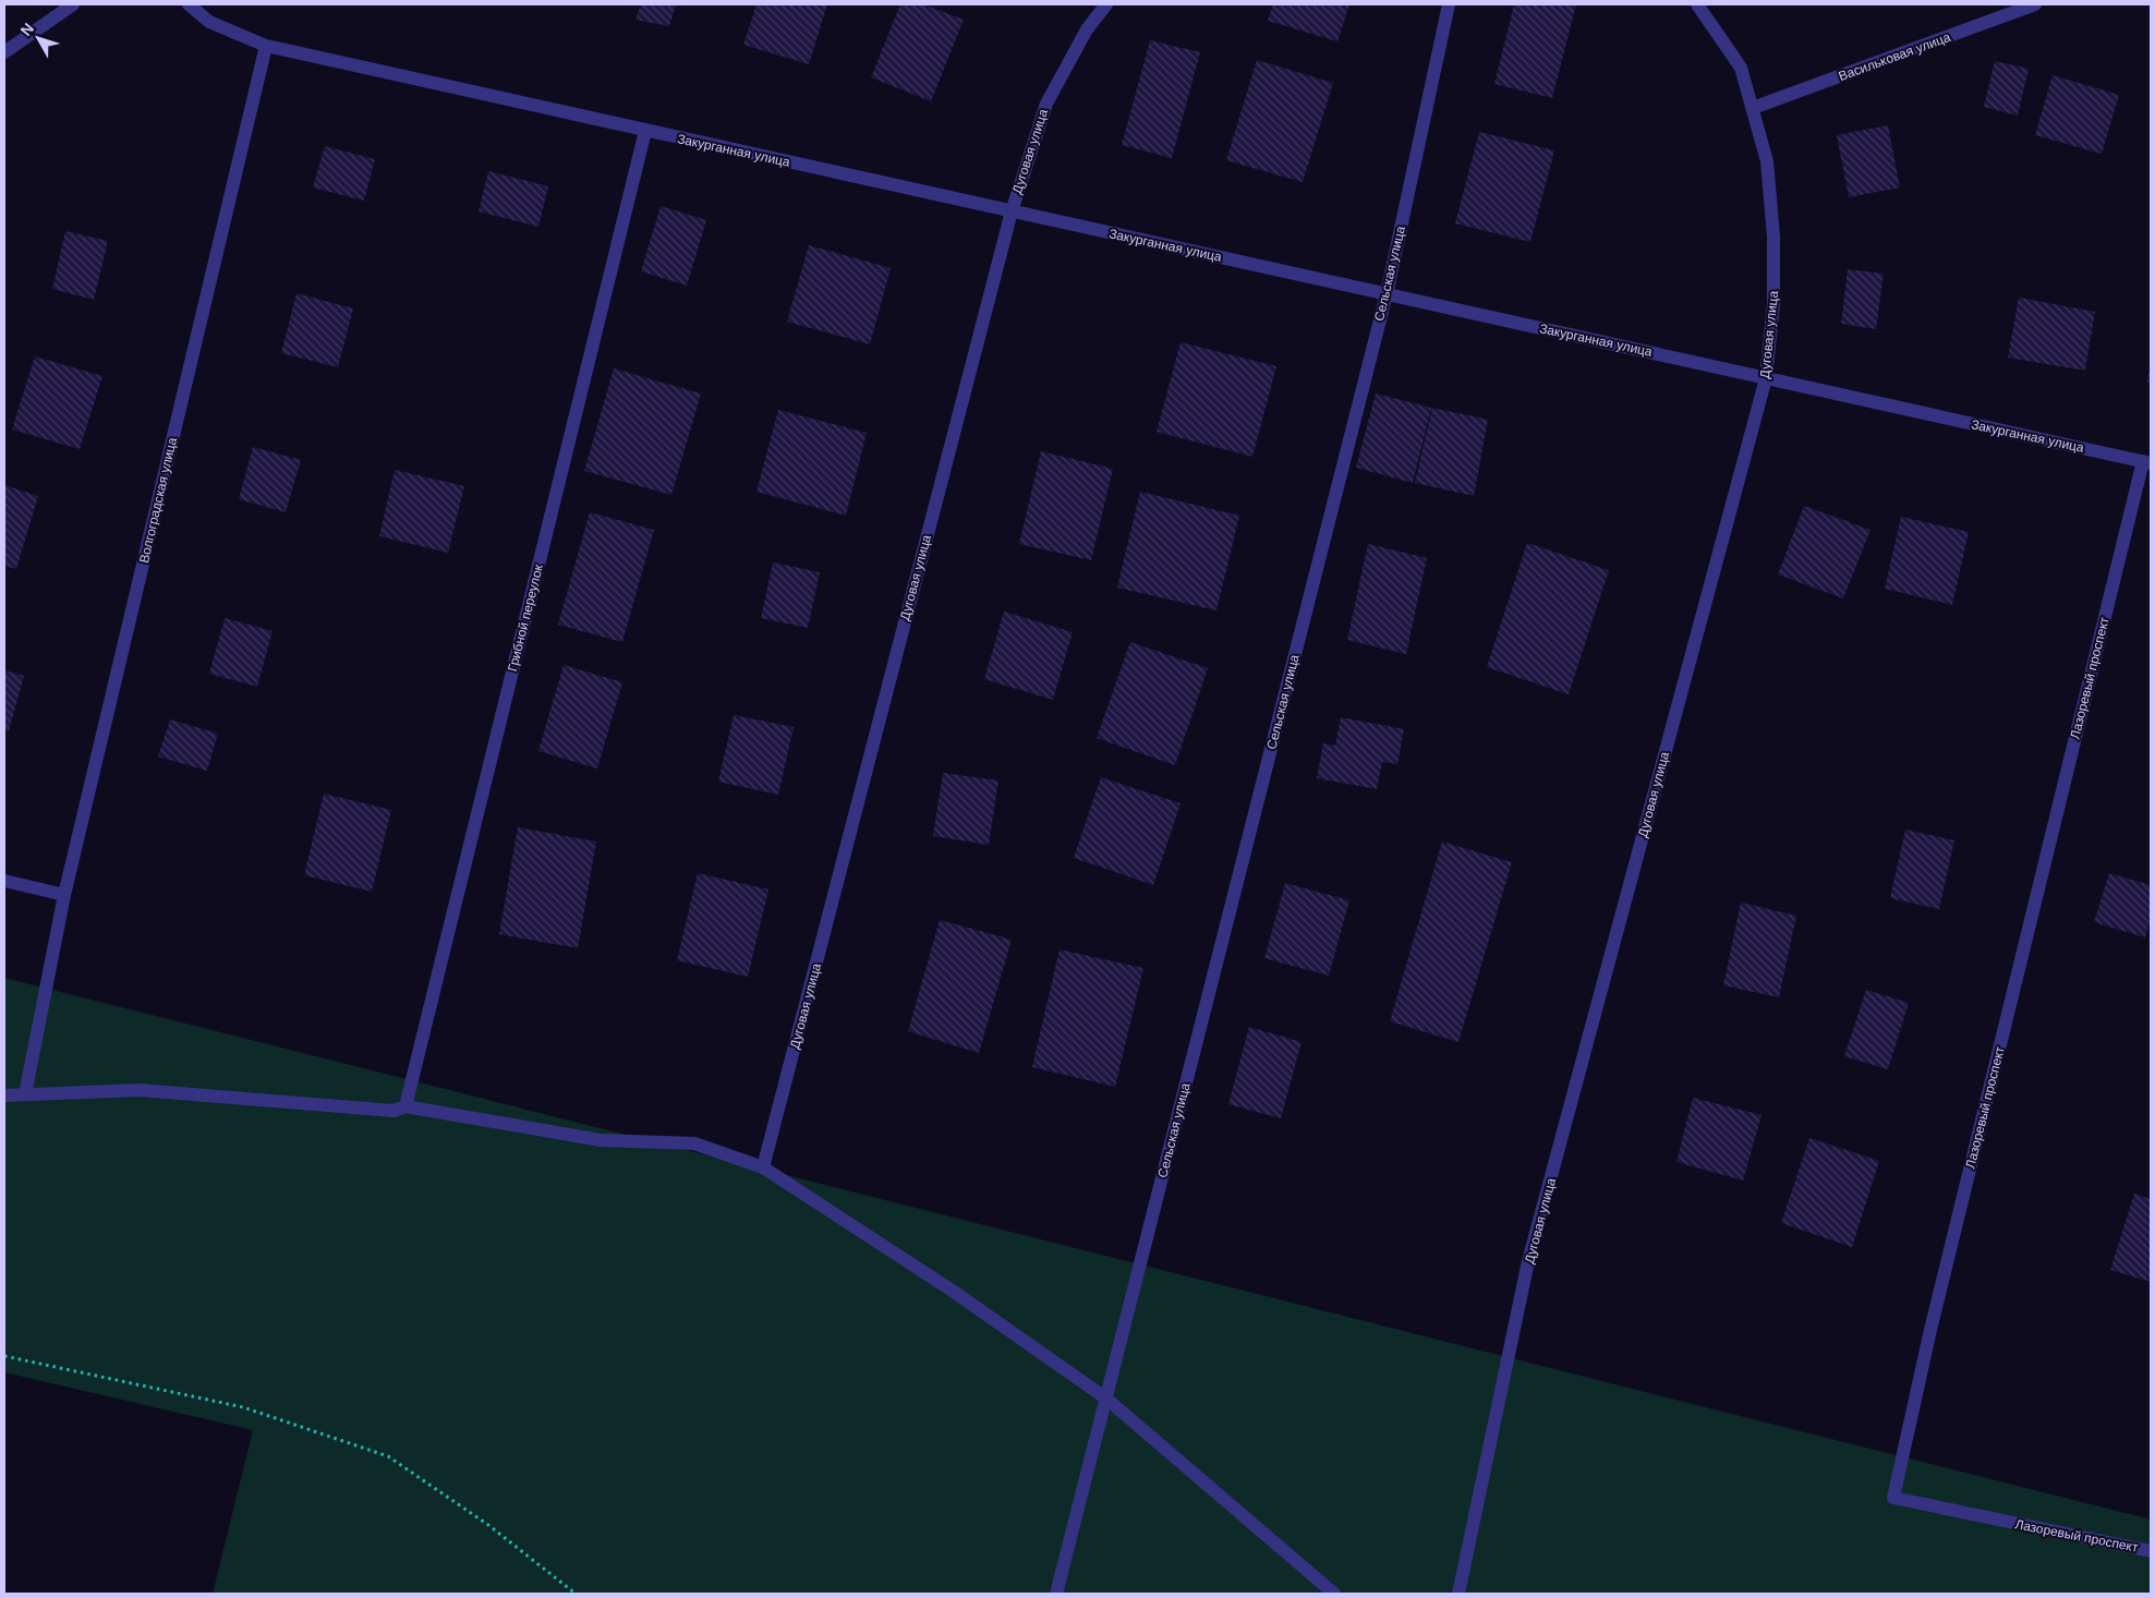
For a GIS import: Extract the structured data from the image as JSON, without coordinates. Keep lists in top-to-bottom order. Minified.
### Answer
{"streets":{"street":["Васильковая улица","Закурганная улица","Дуговая улица","Сельская улица","Волгоградская улица","Грибной переулок","Лазоревый проспект"]},"crossings":[["Васильковая улица","Дуговая улица"],["Закурганная улица","Дуговая улица"],["Закурганная улица","Сельская улица"],["Закурганная улица","Волгоградская улица"],["Закурганная улица","Грибной переулок"],["Закурганная улица","Лазоревый проспект"]],"north":"top left"}
